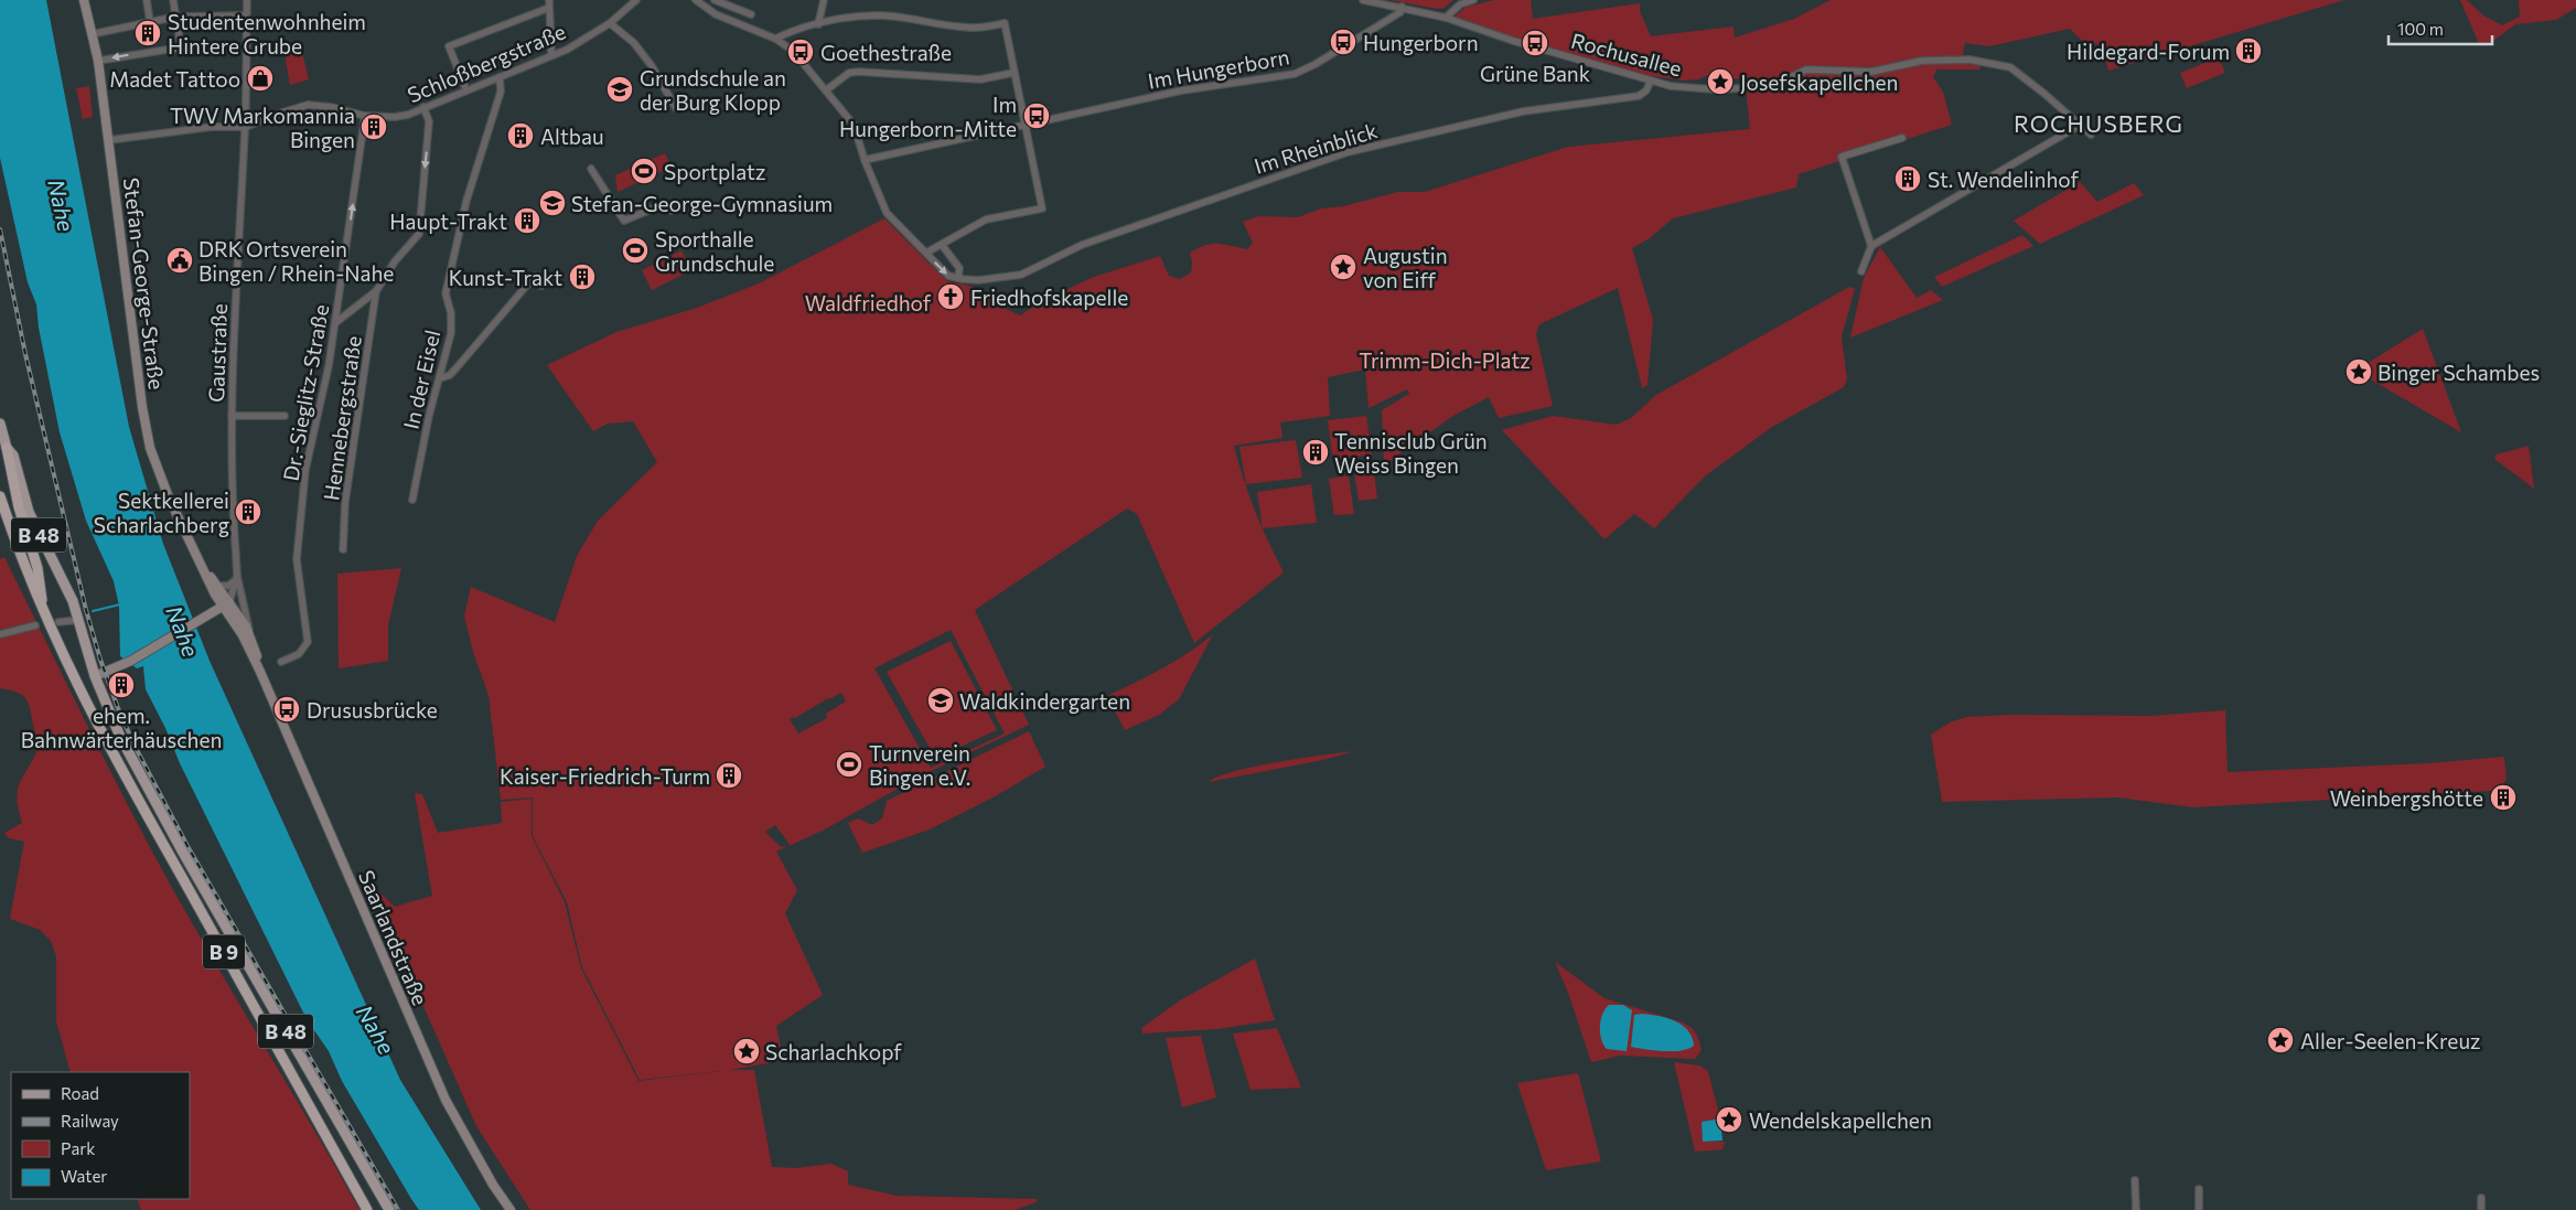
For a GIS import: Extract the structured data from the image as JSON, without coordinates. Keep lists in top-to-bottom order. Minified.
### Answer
{"streets":{"highway":["B 9"],"main road":["Stefan-George-Straße","B 48","Saarlandstraße"],"street":["Rochusallee","Schloßbergstraße","Im Hungerborn","Im Rheinblick","Gaustraße","In der Eisel","Dr.-Sieglitz-Straße","Hennebergstraße"]},"crossings":[["Rochusallee","Im Hungerborn"],["Rochusallee","Im Rheinblick"],["Schloßbergstraße","Stefan-George-Straße"],["Schloßbergstraße","Gaustraße"],["Schloßbergstraße","In der Eisel"],["Schloßbergstraße","Dr.-Sieglitz-Straße"],["Stefan-George-Straße","Gaustraße"],["Stefan-George-Straße","Saarlandstraße"],["Gaustraße","Saarlandstraße"]],"one_way":["Dr.-Sieglitz-Straße"],"districts":["ROCHUSBERG"],"water":["Nahe"],"parks":["Waldfriedhof","Trimm-Dich-Platz"],"places":{"building":["Studentenwohnheim Hintere Grube","Hildegard-Forum","TWV Markomannia Bingen","Altbau","St. Wendelinhof","Haupt-Trakt","Kunst-Trakt","Tennisclub Grün Weiss Bingen","Sektkellerei Scharlachberg","ehem. Bahnwärterhäuschen","Kaiser-Friedrich-Turm","Weinbergshötte"],"bus stop":["Hungerborn","Grüne Bank","Goethestraße","Im Hungerborn-Mitte","Drususbrücke"],"shop":["Madet Tattoo"],"place":["Josefskapellchen","Augustin von Eiff","Binger Schambes","Aller-Seelen-Kreuz","Scharlachkopf","Wendelskapellchen"],"school or university":["Grundschule an der Burg Klopp","Stefan-George-Gymnasium","Waldkindergarten"],"sports":["Sportplatz","Sporthalle Grundschule","Turnverein Bingen e.V."],"public building":["DRK Ortsverein Bingen / Rhein-Nahe"],"church":["Friedhofskapelle"]},"legend":["Road","Railway","Park","Water"],"scale_bar":"100 m"}
